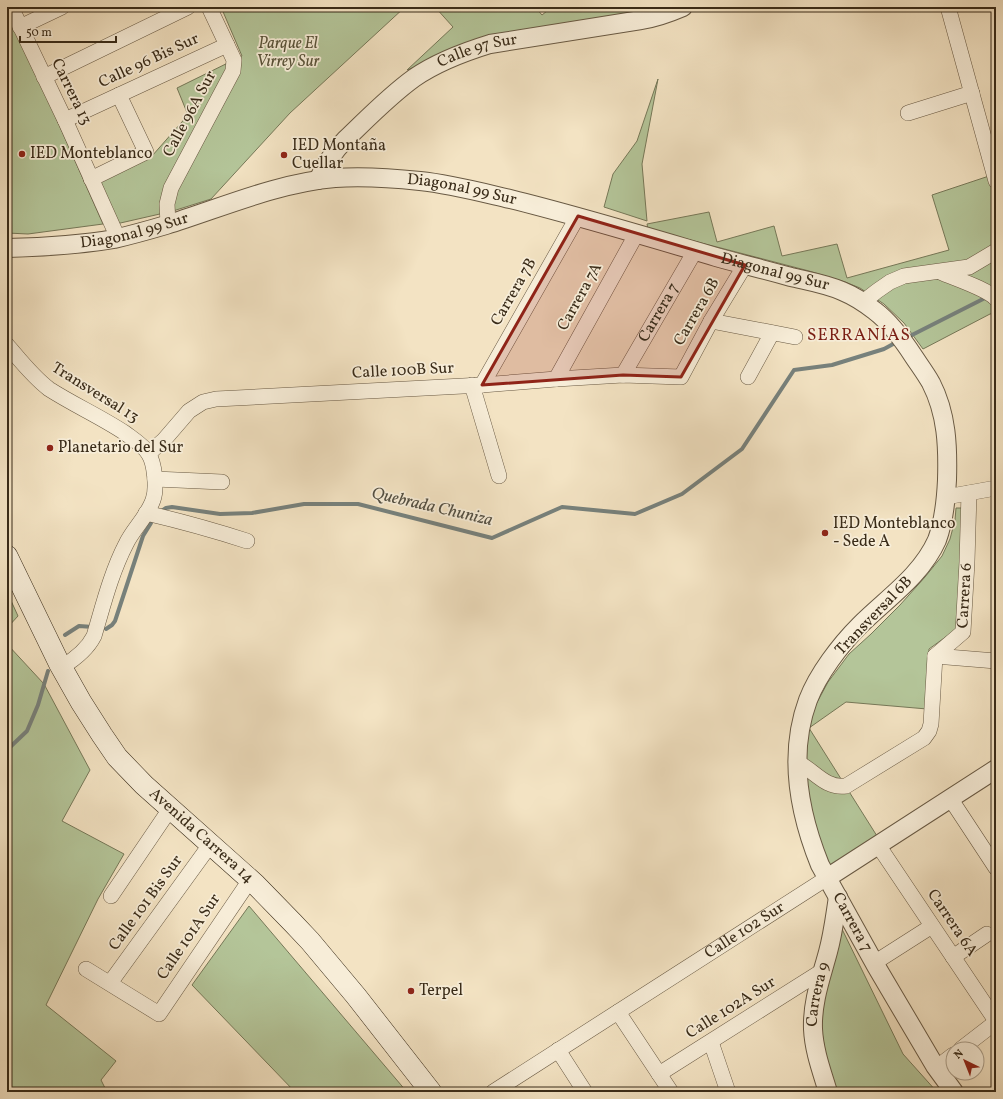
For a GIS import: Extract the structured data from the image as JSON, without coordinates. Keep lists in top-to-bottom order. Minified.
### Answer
{"streets":{"main road":["Avenida Carrera 14"],"street":["Calle 97 Sur","Calle 96 Bis Sur","Carrera 13","Calle 96A Sur","Diagonal 99 Sur","Carrera 7B","Carrera 7A","Carrera 6B","Carrera 7","Calle 100B Sur","Transversal 13","Carrera 6","Transversal 6B","Calle 101 Bis Sur","Carrera 6A","Calle 102 Sur","Calle 101A Sur","Carrera 9","Calle 102A Sur"]},"crossings":[["Calle 97 Sur","Diagonal 99 Sur"],["Calle 96 Bis Sur","Carrera 13"],["Calle 96 Bis Sur","Calle 96A Sur"],["Carrera 13","Calle 96A Sur"],["Carrera 13","Diagonal 99 Sur"],["Calle 96A Sur","Diagonal 99 Sur"],["Diagonal 99 Sur","Carrera 7B"],["Diagonal 99 Sur","Carrera 7A"],["Diagonal 99 Sur","Carrera 6B"],["Diagonal 99 Sur","Carrera 7"],["Carrera 7B","Calle 100B Sur"],["Carrera 7A","Calle 100B Sur"],["Carrera 6B","Calle 100B Sur"],["Carrera 7","Calle 100B Sur"],["Carrera 7","Transversal 6B"],["Carrera 7","Calle 102 Sur"],["Carrera 7","Carrera 9"],["Calle 100B Sur","Transversal 13"],["Avenida Carrera 14","Calle 101 Bis Sur"],["Avenida Carrera 14","Calle 101A Sur"],["Calle 101 Bis Sur","Calle 101A Sur"],["Carrera 6A","Calle 102 Sur"],["Carrera 9","Calle 102A Sur"]],"districts":["SERRANÍAS"],"water":["Quebrada Chuniza"],"parks":["Parque El Virrey Sur"],"places":["IED Monteblanco","IED Montaña Cuellar","Planetario del Sur","IED Monteblanco - Sede A","Terpel"],"scale_bar":"50 m","north":"top left"}
